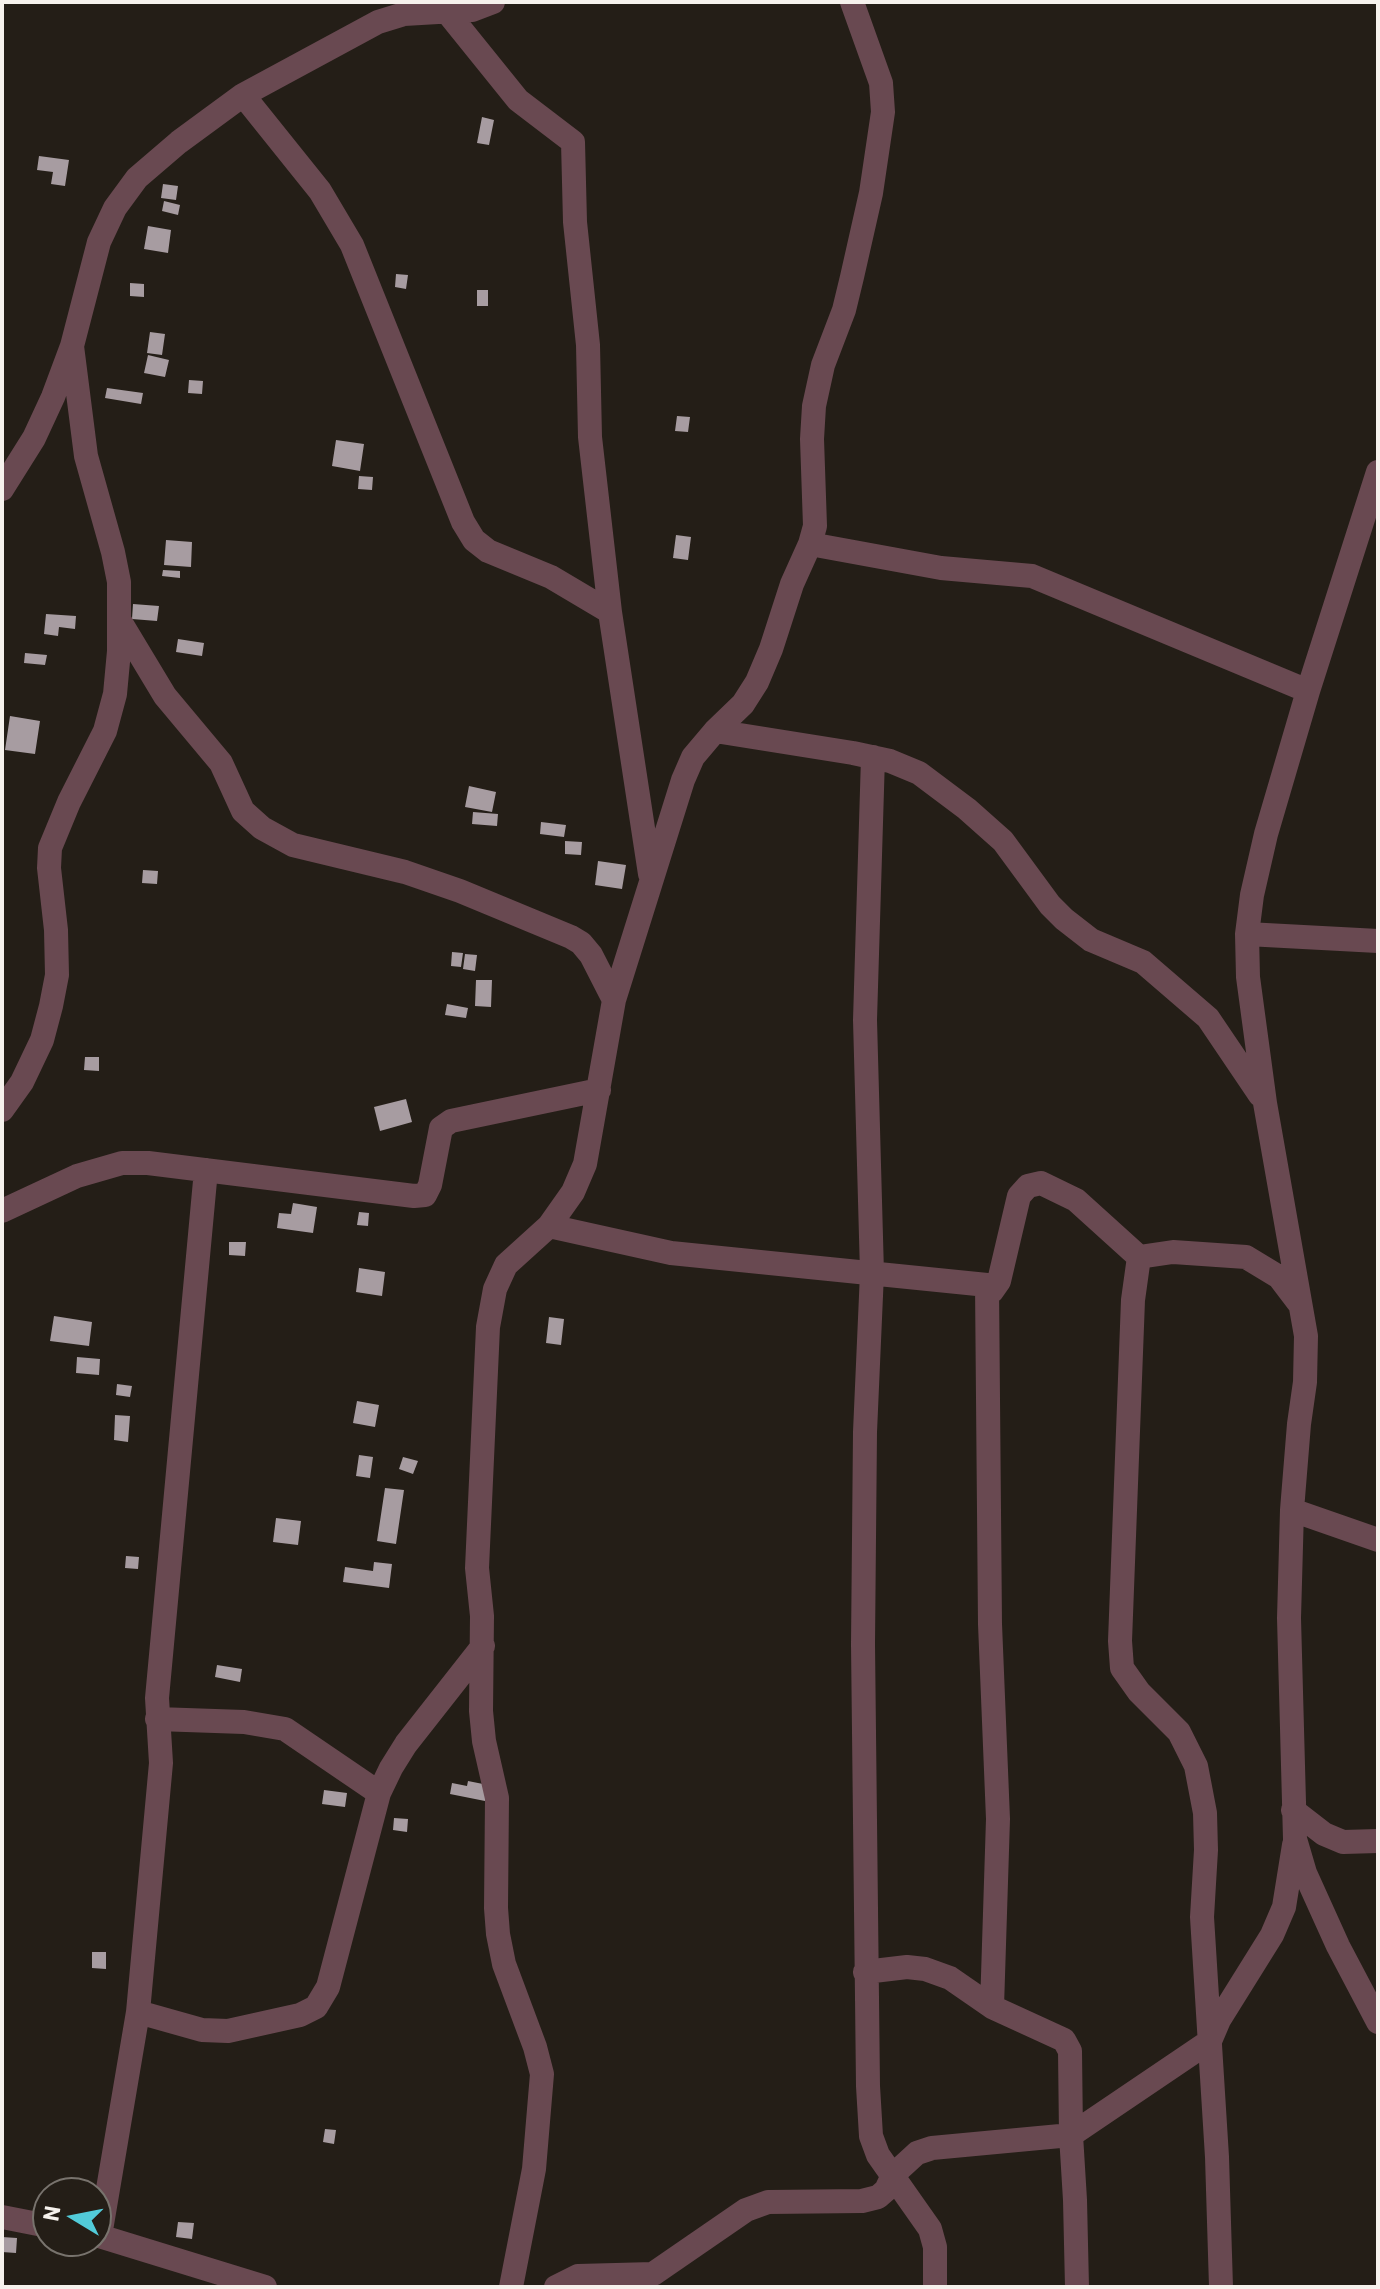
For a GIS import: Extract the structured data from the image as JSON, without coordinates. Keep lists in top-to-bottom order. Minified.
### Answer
{"north":"left"}
